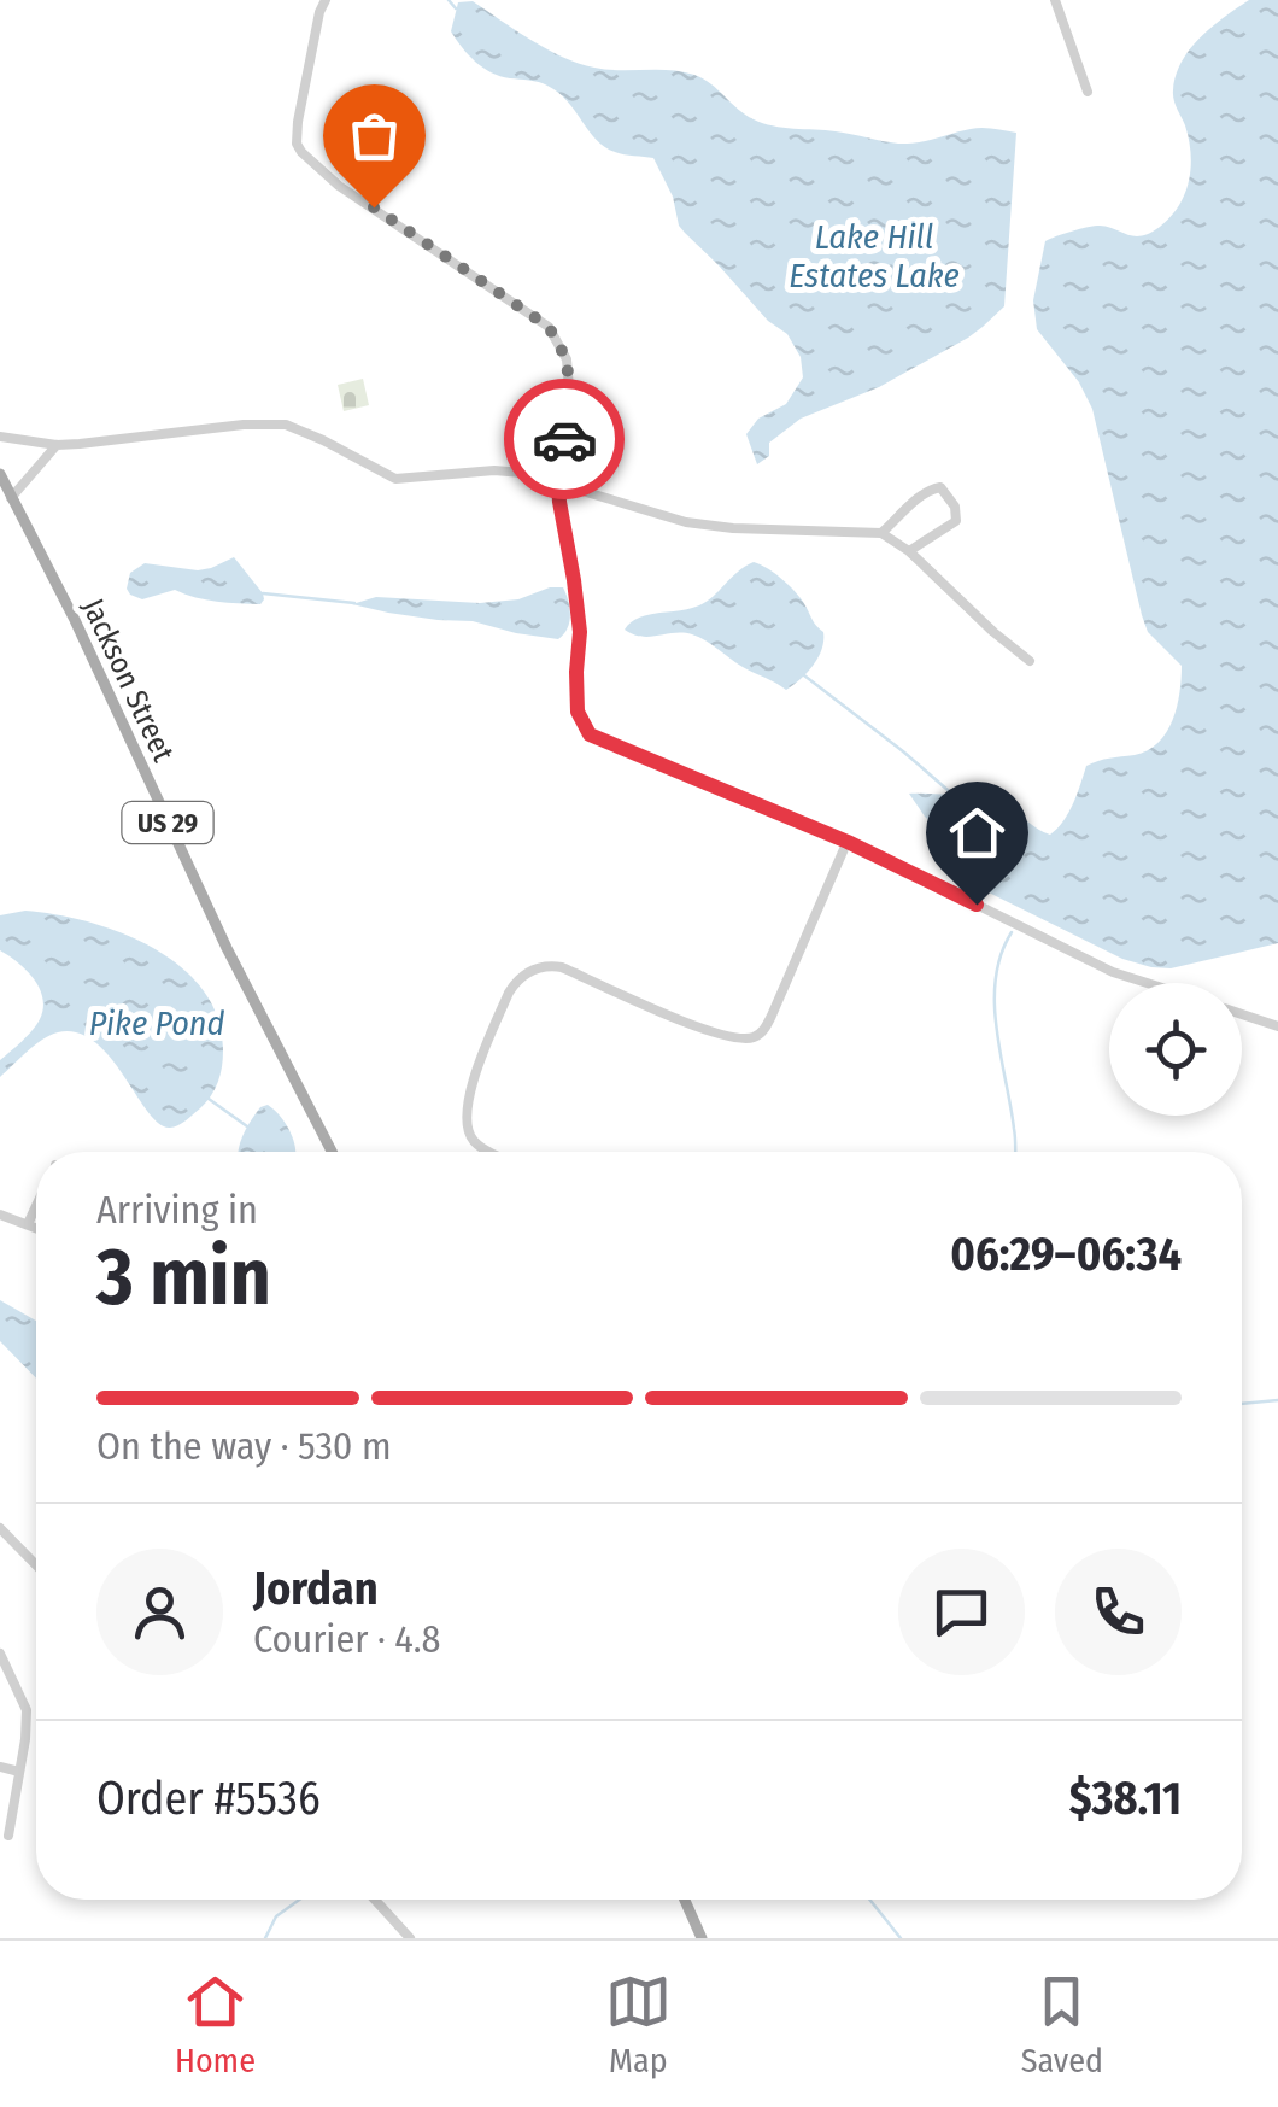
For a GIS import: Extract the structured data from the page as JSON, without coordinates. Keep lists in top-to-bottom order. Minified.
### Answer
{"streets":{"main road":["Jackson Street","US 29"]},"water":["Lake Hill Estates Lake","Pike Pond"],"page":{"heading":["3 min","Arriving in","06:29–06:34"],"panel":["Jordan","Courier · 4.8","Order #5536","$38.11"],"bar":"On the way · 530 m","tabs":["Home","Map","Saved"]}}
